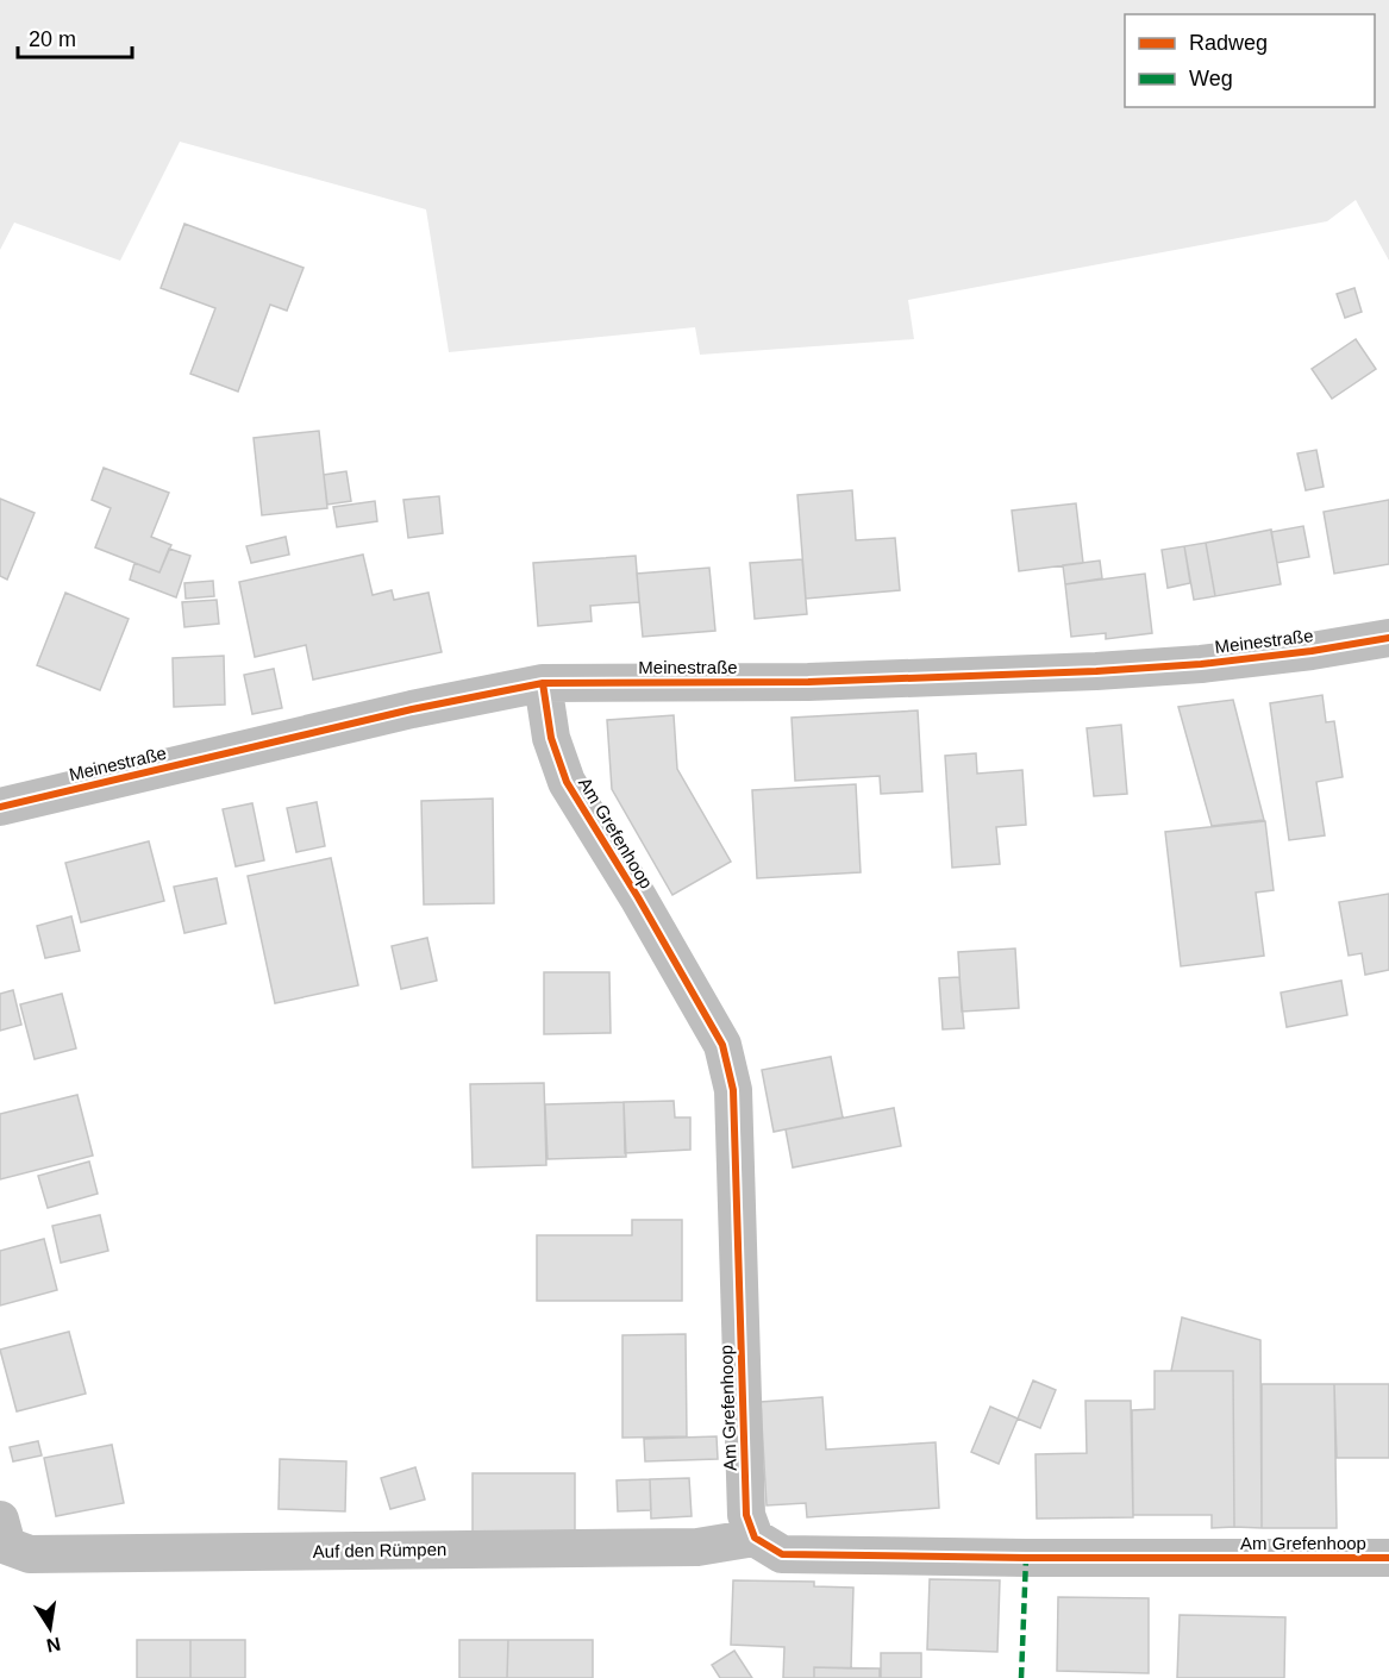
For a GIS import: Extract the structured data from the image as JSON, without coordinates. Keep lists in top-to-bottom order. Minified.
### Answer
{"streets":{"street":["Meinestraße","Am Grefenhoop","Auf den Rümpen"]},"crossings":[["Meinestraße","Am Grefenhoop"],["Am Grefenhoop","Auf den Rümpen"]],"legend":["Radweg","Weg"],"scale_bar":"20 m","north":"bottom"}
